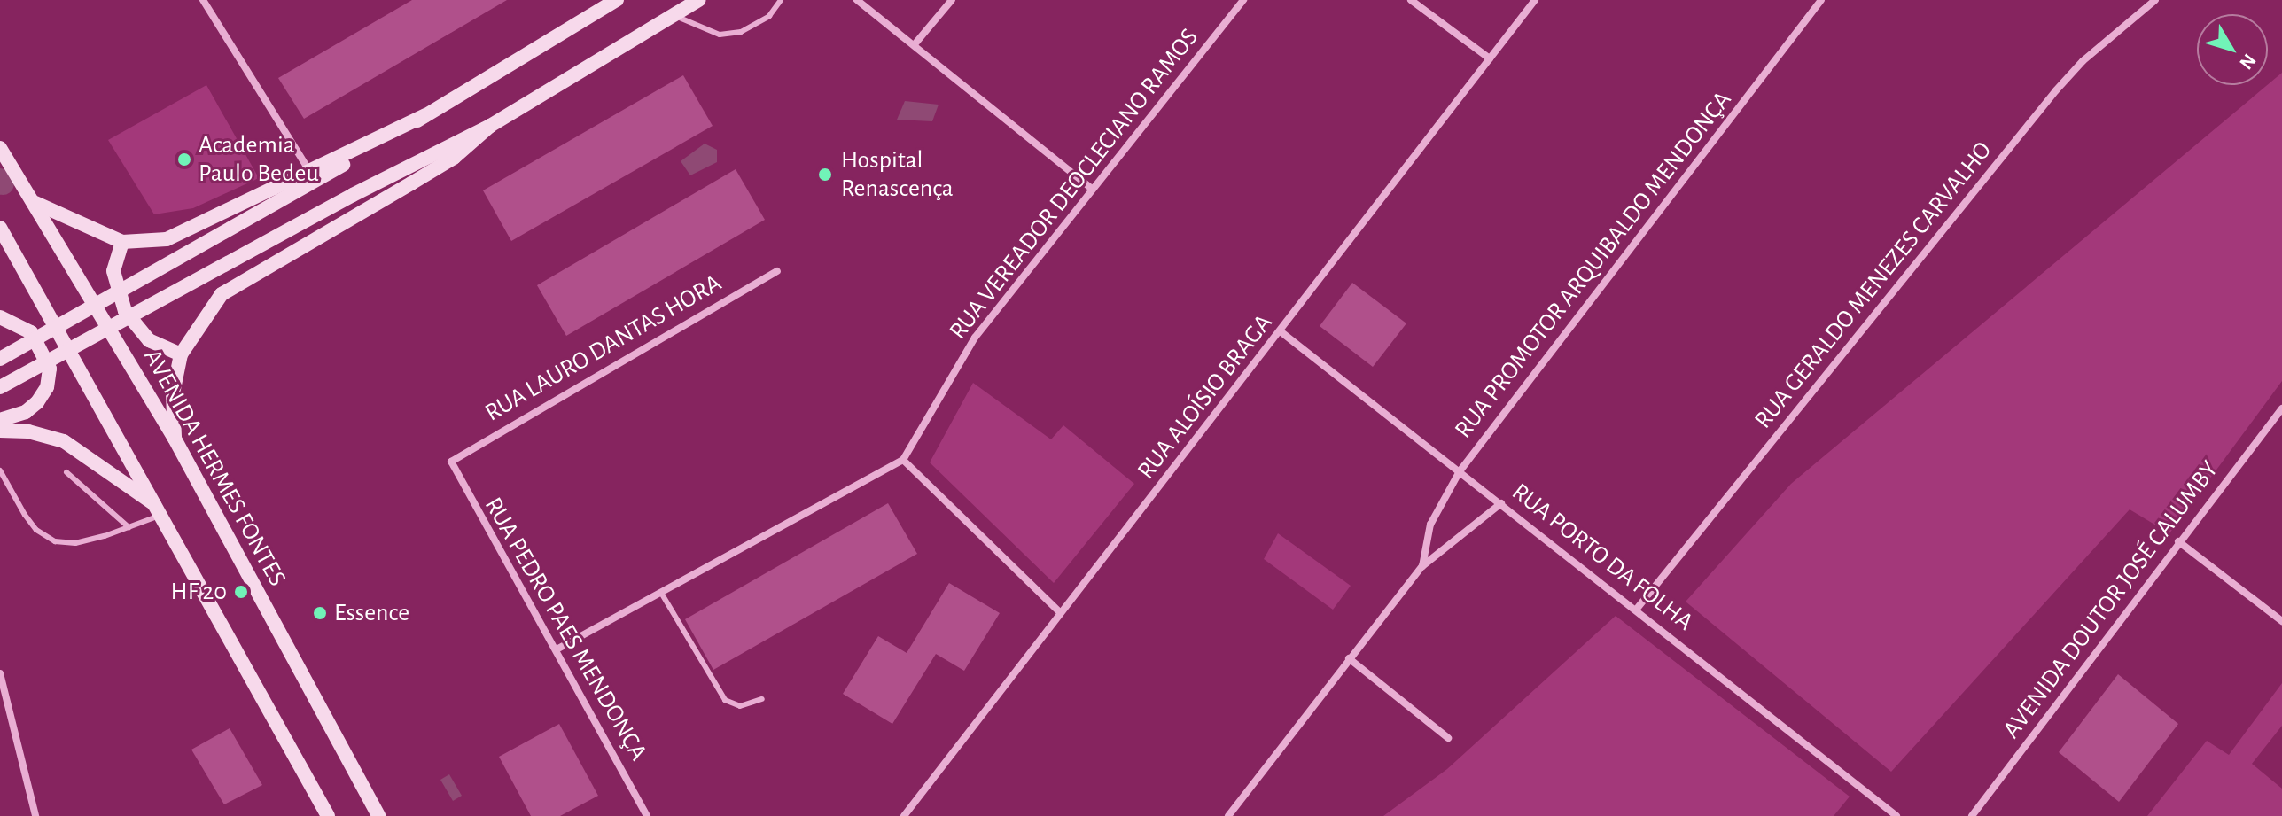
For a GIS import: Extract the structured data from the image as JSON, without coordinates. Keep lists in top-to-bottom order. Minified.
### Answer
{"streets":{"main road":["AVENIDA HERMES FONTES"],"street":["RUA VEREADOR DEOCLECIANO RAMOS","RUA PROMOTOR ARQUIBALDO MENDONÇA","RUA GERALDO MENEZES CARVALHO","RUA LAURO DANTAS HORA","RUA ALOÍSIO BRAGA","RUA PORTO DA FOLHA","AVENIDA DOUTOR JOSÉ CALUMBY","RUA PEDRO PAES MENDONÇA"]},"crossings":[["RUA PROMOTOR ARQUIBALDO MENDONÇA","RUA PORTO DA FOLHA"],["RUA GERALDO MENEZES CARVALHO","RUA PORTO DA FOLHA"],["RUA LAURO DANTAS HORA","RUA PEDRO PAES MENDONÇA"],["RUA ALOÍSIO BRAGA","RUA PORTO DA FOLHA"]],"places":["Academia Paulo Bedeu","Hospital Renascença","HF 20","Essence"],"north":"bottom right"}
